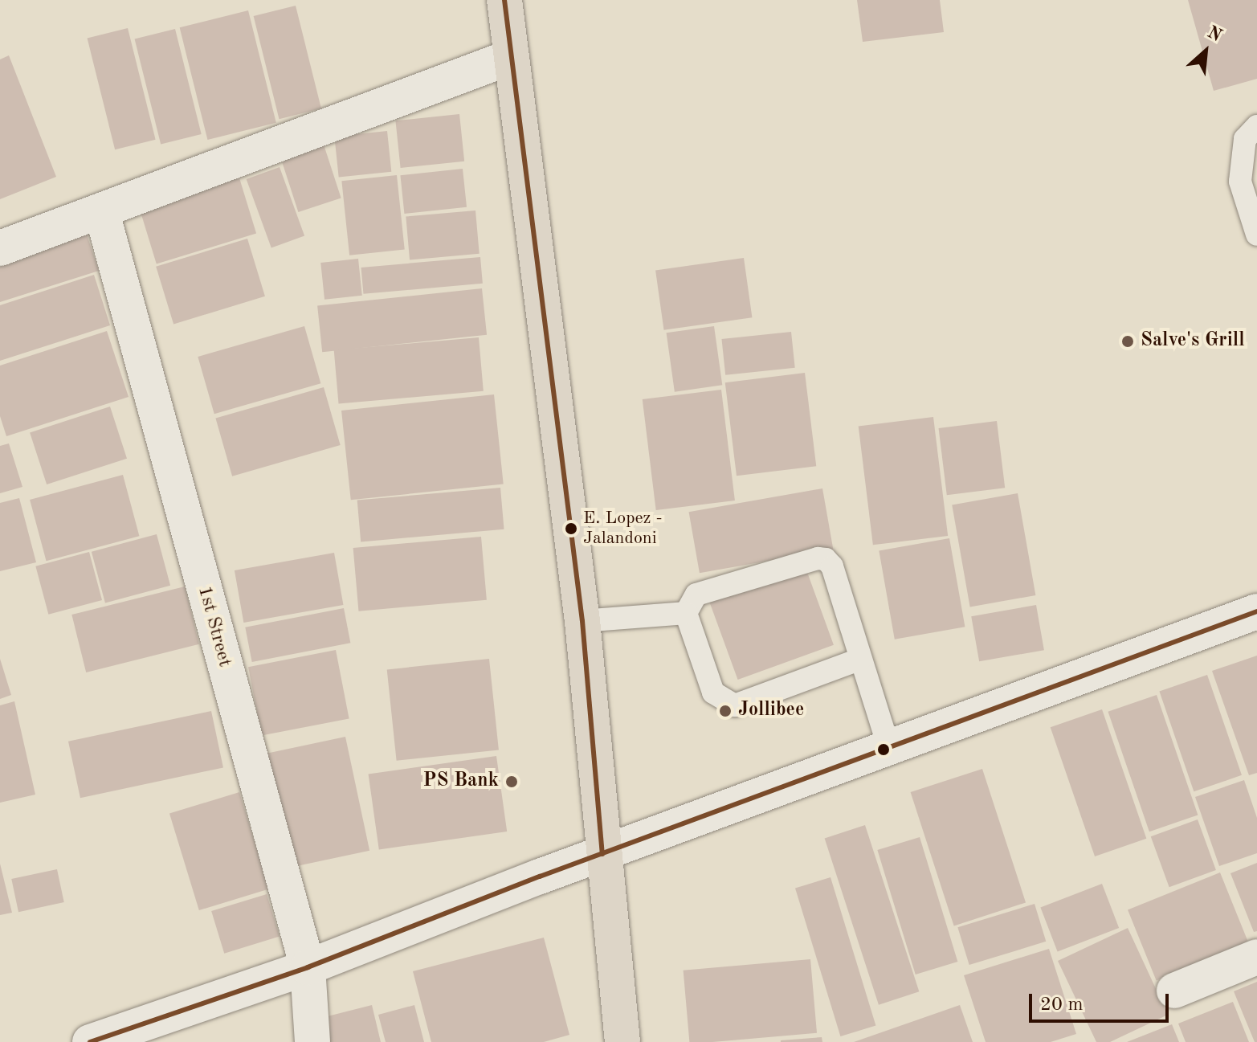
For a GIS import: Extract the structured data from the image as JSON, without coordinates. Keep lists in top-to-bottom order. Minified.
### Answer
{"streets":{"street":["1st Street"]},"places":["Salve's Grill","E. Lopez - Jalandoni","Jollibee","PS Bank"],"scale_bar":"20 m","north":"top right"}
